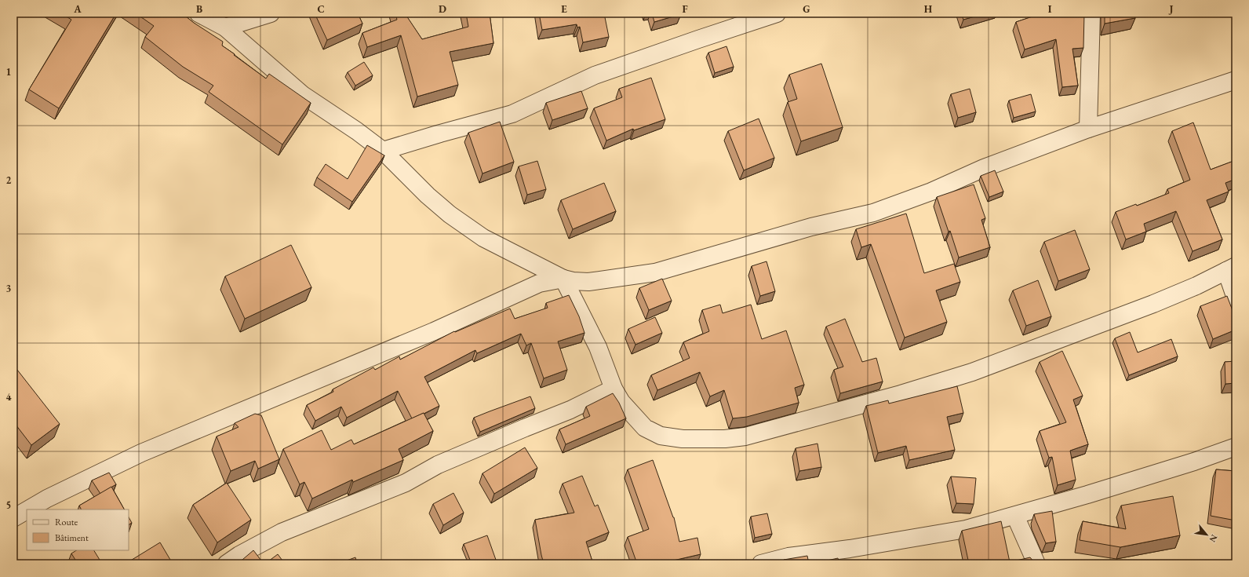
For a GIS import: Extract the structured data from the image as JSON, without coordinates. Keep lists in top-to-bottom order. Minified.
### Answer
{"legend":["Route","Bâtiment"],"north":"bottom right","grid":{"columns":["A","B","C","D","E","F","G","H","I","J"],"rows":["1","2","3","4","5"]}}
